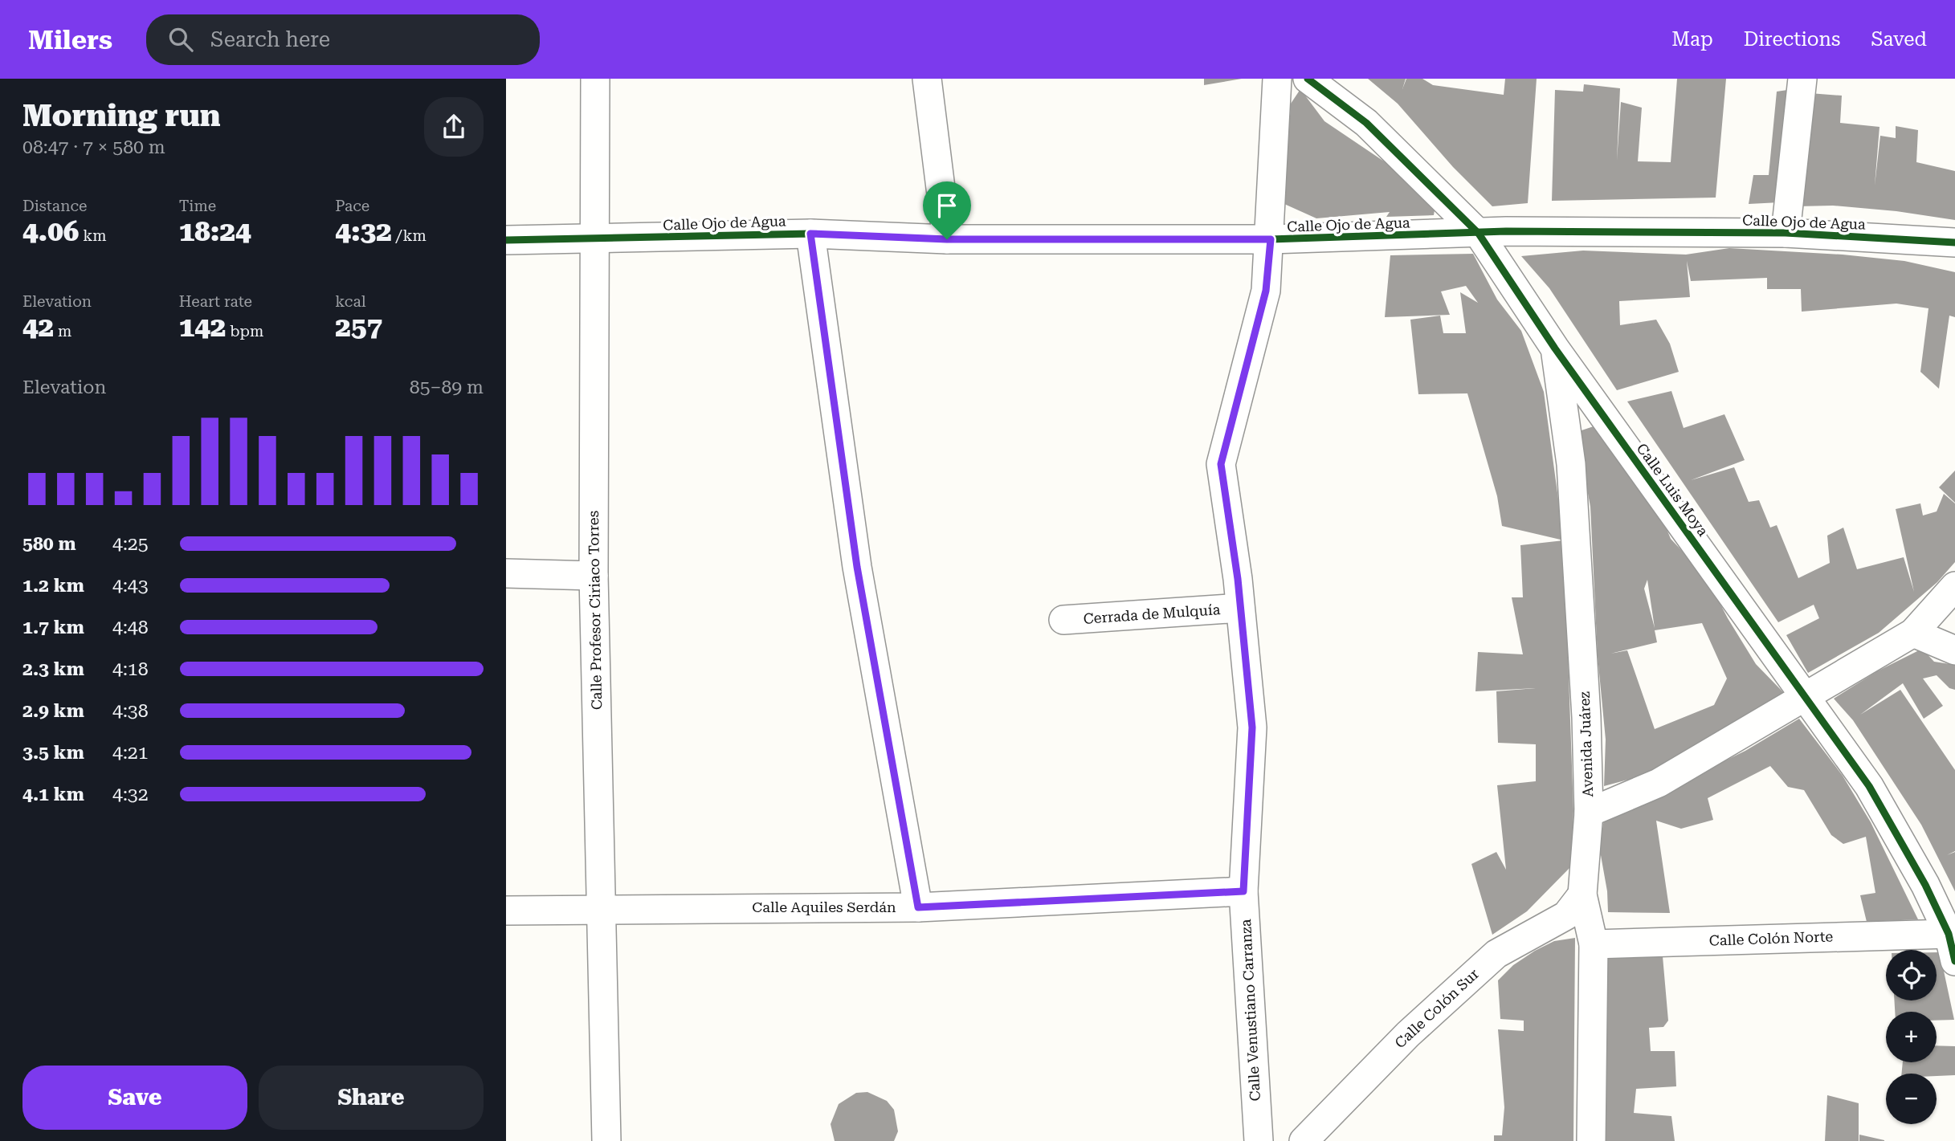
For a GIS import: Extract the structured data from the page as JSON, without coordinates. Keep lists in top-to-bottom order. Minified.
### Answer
{"streets":{"street":["Calle Ojo de Agua","Calle Luis Moya","Calle Profesor Ciriaco Torres","Cerrada de Mulquía","Avenida Juárez","Calle Aquiles Serdán","Calle Colón Norte","Calle Colón Sur","Calle Venustiano Carranza"]},"crossings":[["Calle Ojo de Agua","Calle Luis Moya"],["Calle Ojo de Agua","Calle Profesor Ciriaco Torres"],["Calle Ojo de Agua","Calle Venustiano Carranza"],["Calle Luis Moya","Avenida Juárez"],["Calle Luis Moya","Calle Colón Norte"],["Calle Profesor Ciriaco Torres","Calle Aquiles Serdán"],["Cerrada de Mulquía","Calle Venustiano Carranza"],["Avenida Juárez","Calle Colón Norte"],["Avenida Juárez","Calle Colón Sur"],["Calle Aquiles Serdán","Calle Venustiano Carranza"]],"page":{"header":"Milers","search":"Search here","nav":["Map","Directions","Saved"],"heading":["Morning run","08:47 · 7 × 580 m"],"stats":[["Distance","4.06 km"],["Time","18:24"],["Pace","4:32 /km"],["Elevation","42 m"],["Heart rate","142 bpm"],["kcal","257"]],"chart":["Elevation","85–89 m"],"list":[{"name":"580 m","note":"4:25"},{"name":"1.2 km","note":"4:43"},{"name":"1.7 km","note":"4:48"},{"name":"2.3 km","note":"4:18"},{"name":"2.9 km","note":"4:38"},{"name":"3.5 km","note":"4:21"},{"name":"4.1 km","note":"4:32"}],"map_buttons":["+","−"],"buttons":["Save","Share"]}}
